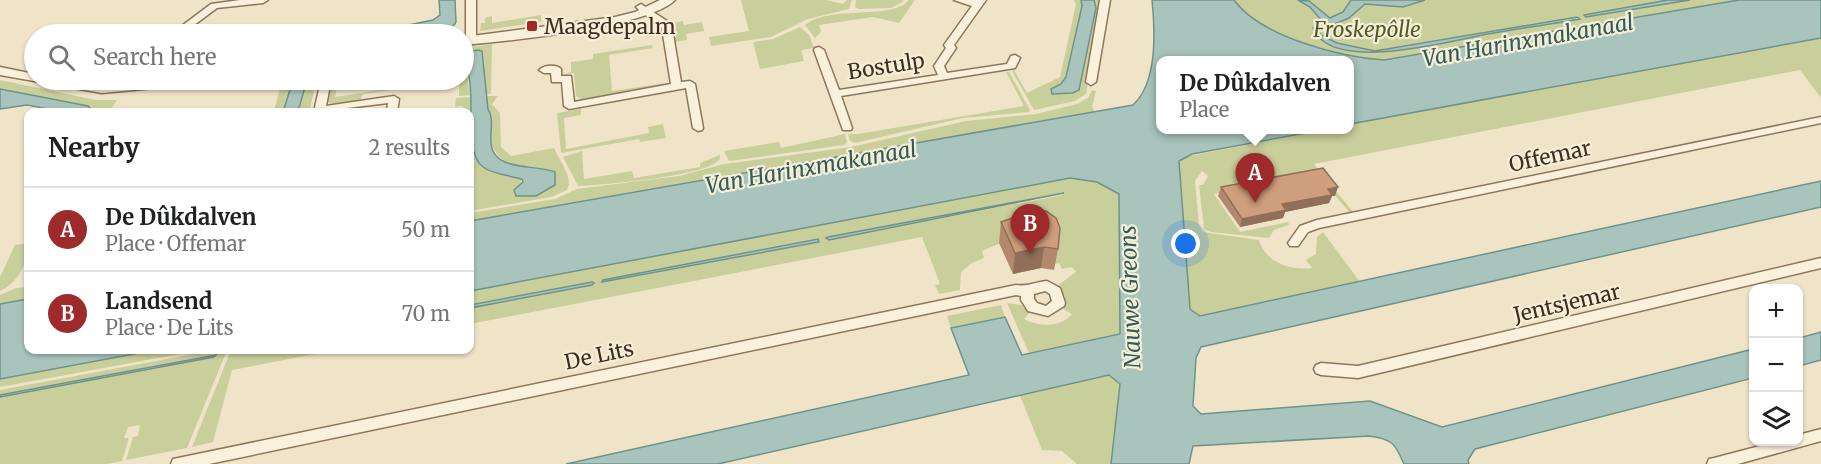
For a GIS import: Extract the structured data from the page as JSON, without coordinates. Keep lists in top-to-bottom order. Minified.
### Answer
{"streets":{"street":["Bostulp","Offemar","Jentsjemar","De Lits"]},"water":["Van Harinxmakanaal","Nauwe Greons"],"parks":["Froskepôlle"],"places":{"transit":["Maagdepalm"]},"page":{"search":"Search here","popup":["De Dûkdalven","Place"],"heading":["Nearby","2 results"],"pins":["A","B"],"list":[{"mark":"A","name":"De Dûkdalven","note":"Place · Offemar","value":"50 m"},{"mark":"B","name":"Landsend","note":"Place · De Lits","value":"70 m"}],"map_buttons":["+","−"]}}
